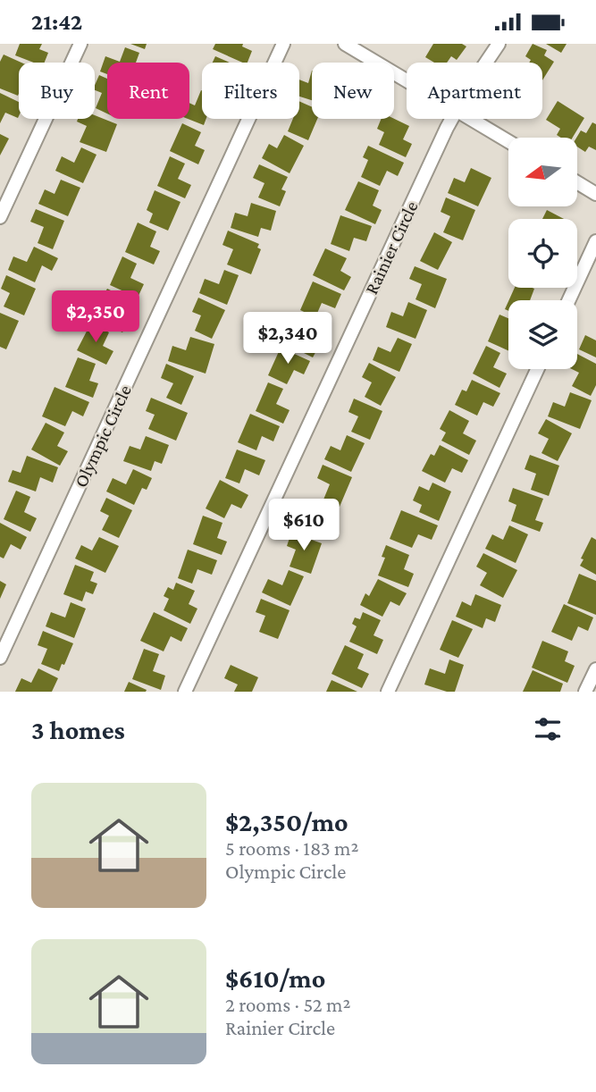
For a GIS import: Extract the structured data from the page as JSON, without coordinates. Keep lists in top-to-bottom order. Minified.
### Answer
{"streets":{"street":["Rainier Circle","Olympic Circle"]},"north":"left","page":{"status":"21:42","chip":["Buy","Rent","Filters","New","Apartment"],"price":["$2,350","$2,340","$610"],"heading":"3 homes","list":[{"name":"$2,350/mo","note":"5 rooms · 183 m² · Olympic Circle"},{"name":"$610/mo","note":"2 rooms · 52 m² · Rainier Circle"}]}}
